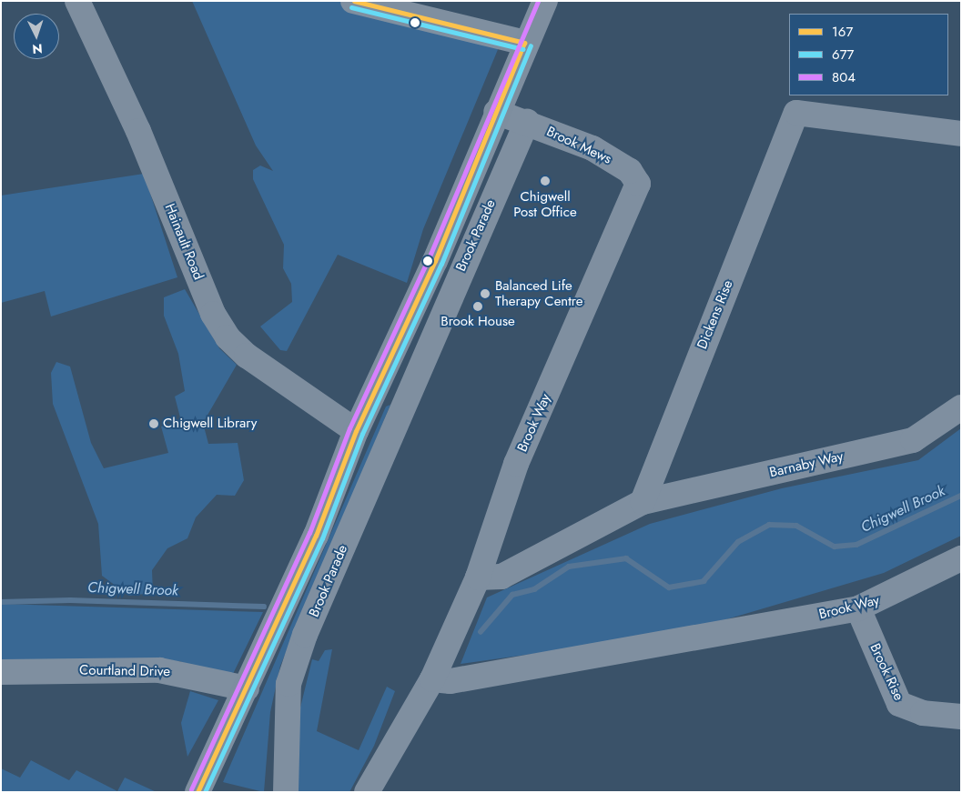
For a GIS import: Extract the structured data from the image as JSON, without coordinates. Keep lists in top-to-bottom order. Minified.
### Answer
{"streets":{"main road":["Hainault Road"],"street":["Brook Mews","Brook Parade","Dickens Rise","Brook Way","Barnaby Way","Courtland Drive","Brook Rise"]},"crossings":[["Brook Mews","Brook Parade"],["Brook Mews","Brook Way"],["Dickens Rise","Barnaby Way"],["Brook Way","Brook Rise"]],"water":["Chigwell Brook"],"places":["Chigwell Post Office","Balanced Life Therapy Centre","Brook House","Chigwell Library"],"lines":["transit line 167","transit line 804","transit line 677"],"legend":["167","677","804"],"north":"bottom"}
